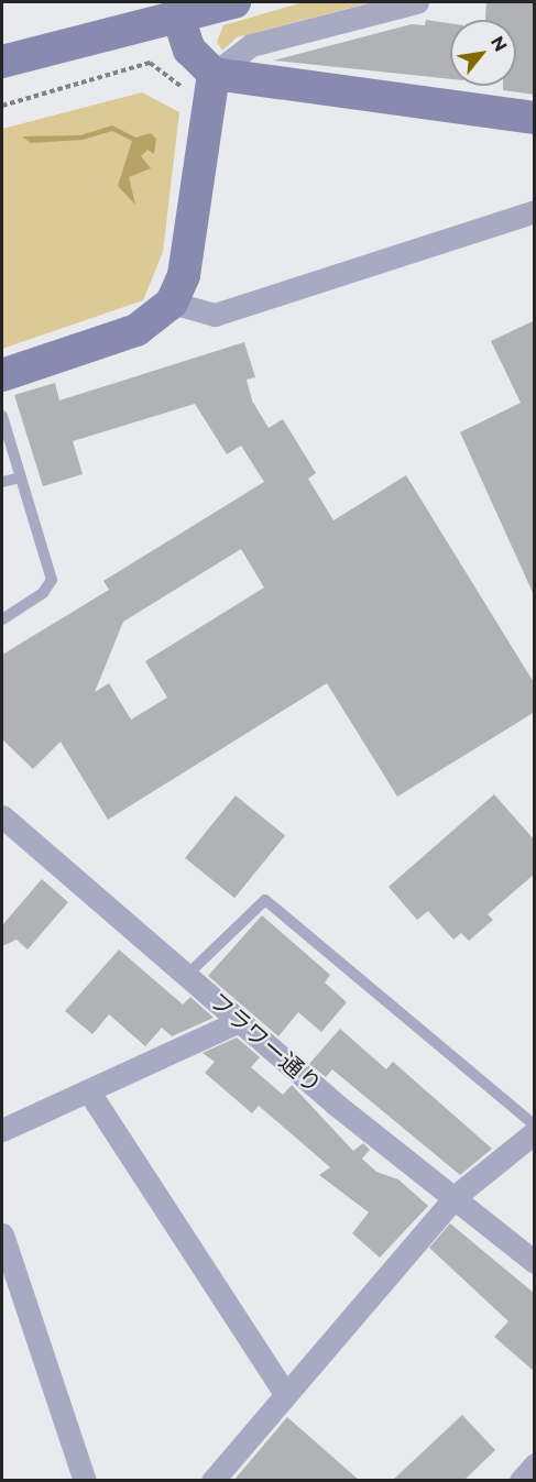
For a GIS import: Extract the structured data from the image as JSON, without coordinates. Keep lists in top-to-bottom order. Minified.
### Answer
{"streets":{"street":["フラワー通り"]},"north":"top right"}
